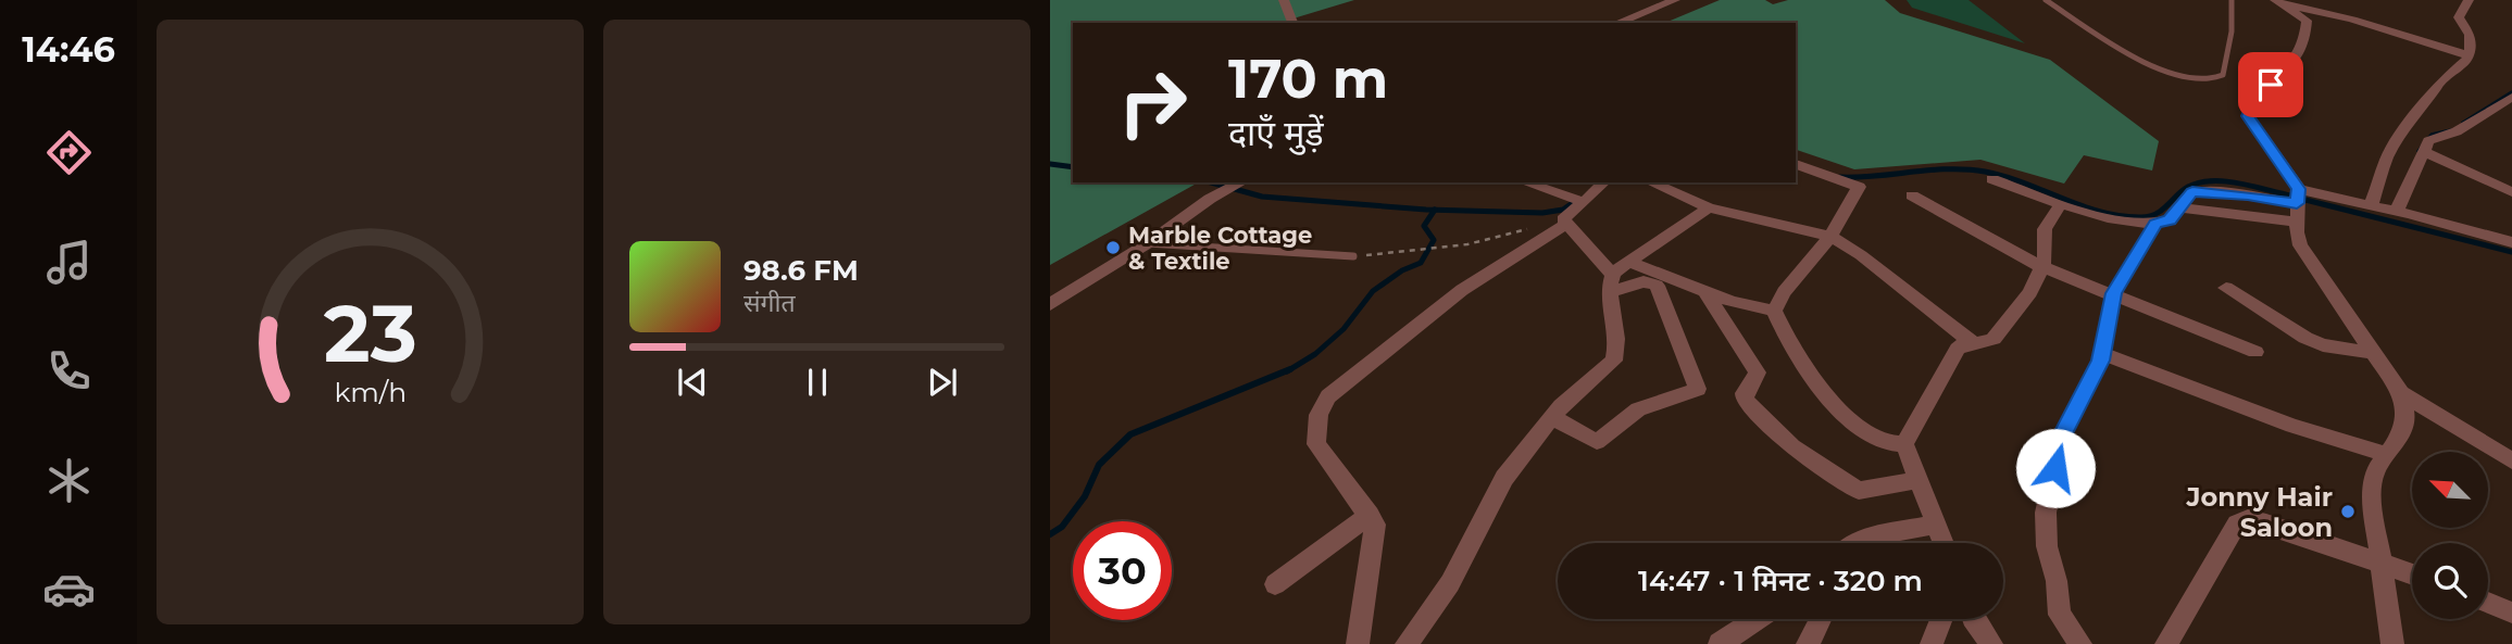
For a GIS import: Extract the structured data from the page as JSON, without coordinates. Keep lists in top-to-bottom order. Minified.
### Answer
{"places":["Marble Cottage & Textile","Jonny Hair Saloon"],"north":"top left","page":{"tabs":"14:46","turn":["170 m","दाएँ मुड़ें"],"song":["98.6 FM","संगीत"],"limit":"30","trip":"14:47 · 1 मिनट · 320 m","gauge":["23","km/h"]}}
